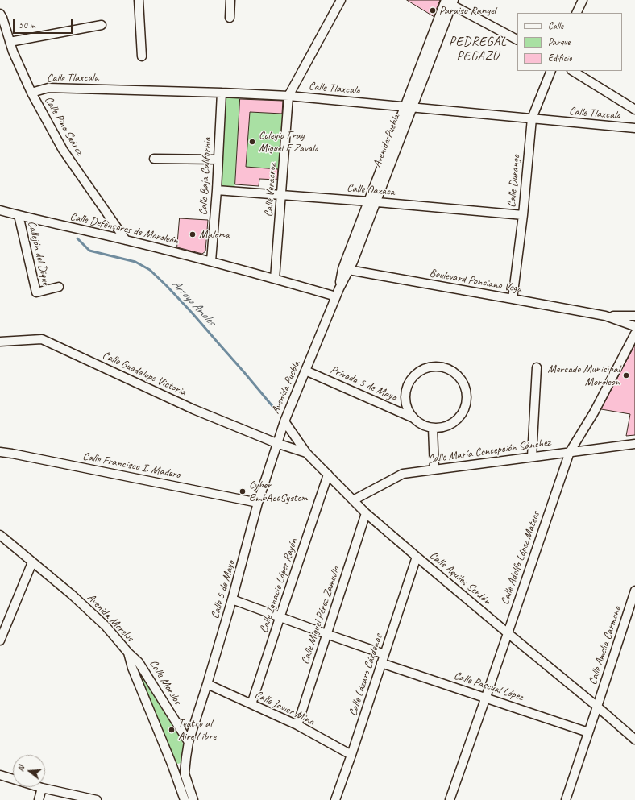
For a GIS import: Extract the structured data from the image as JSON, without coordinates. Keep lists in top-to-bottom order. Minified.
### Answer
{"streets":{"street":["Calle Tlaxcala","Calle Pino Suárez","Avenida Puebla","Calle Baja California","Calle Durango","Calle Veracruz","Calle Oaxaca","Calle Defensores de Moroleón","Callejón del Dique","Boulevard Ponciano Vega","Calle Guadalupe Victoria","Privada 5 de Mayo","Calle María Concepción Sánchez","Calle Francisco I. Madero","Calle Adolfo López Mateos","Calle Aquiles Serdán","Calle Ignacio López Rayón","Calle 5 de Mayo","Calle Miguel Pérez Zamudio","Avenida Morelos","Calle Amelia Carmona","Calle Lázaro Cárdenas","Calle Morelos","Calle Pascual López","Calle Javier Mina"]},"crossings":[["Calle Tlaxcala","Calle Pino Suárez"],["Calle Tlaxcala","Avenida Puebla"],["Calle Tlaxcala","Calle Baja California"],["Calle Tlaxcala","Calle Durango"],["Calle Tlaxcala","Calle Veracruz"],["Calle Pino Suárez","Calle Defensores de Moroleón"],["Avenida Puebla","Calle Oaxaca"],["Avenida Puebla","Calle Defensores de Moroleón"],["Avenida Puebla","Boulevard Ponciano Vega"],["Avenida Puebla","Calle Guadalupe Victoria"],["Avenida Puebla","Privada 5 de Mayo"],["Avenida Puebla","Calle Aquiles Serdán"],["Avenida Puebla","Calle 5 de Mayo"],["Calle Baja California","Calle Oaxaca"],["Calle Baja California","Calle Defensores de Moroleón"],["Calle Durango","Calle Oaxaca"],["Calle Durango","Boulevard Ponciano Vega"],["Calle Veracruz","Calle Oaxaca"],["Calle Veracruz","Calle Defensores de Moroleón"],["Calle Defensores de Moroleón","Callejón del Dique"],["Calle Guadalupe Victoria","Calle Aquiles Serdán"],["Calle Guadalupe Victoria","Calle 5 de Mayo"],["Calle María Concepción Sánchez","Calle Adolfo López Mateos"],["Calle María Concepción Sánchez","Calle Aquiles Serdán"],["Calle Francisco I. Madero","Calle 5 de Mayo"],["Calle Adolfo López Mateos","Calle Aquiles Serdán"],["Calle Adolfo López Mateos","Calle Pascual López"],["Calle Aquiles Serdán","Calle Ignacio López Rayón"],["Calle Aquiles Serdán","Calle 5 de Mayo"],["Calle Aquiles Serdán","Calle Miguel Pérez Zamudio"],["Calle Aquiles Serdán","Calle Amelia Carmona"],["Calle Aquiles Serdán","Calle Lázaro Cárdenas"],["Calle Ignacio López Rayón","Calle Javier Mina"],["Calle 5 de Mayo","Calle Morelos"],["Calle 5 de Mayo","Calle Javier Mina"],["Calle Miguel Pérez Zamudio","Calle Javier Mina"],["Avenida Morelos","Calle Morelos"],["Calle Amelia Carmona","Calle Pascual López"],["Calle Lázaro Cárdenas","Calle Pascual López"],["Calle Lázaro Cárdenas","Calle Javier Mina"]],"districts":["PEDREGAL PEGAZU"],"water":["Arroyo Amoles"],"places":["Paraiso Rangel","Colegio Fray Miguel F Zavala","Maloma","Mercado Municipal Moroleon","Cyber EmbAccSystem","Teatro al Aire Libre"],"legend":["Calle","Parque","Edificio"],"scale_bar":"50 m","north":"left"}
